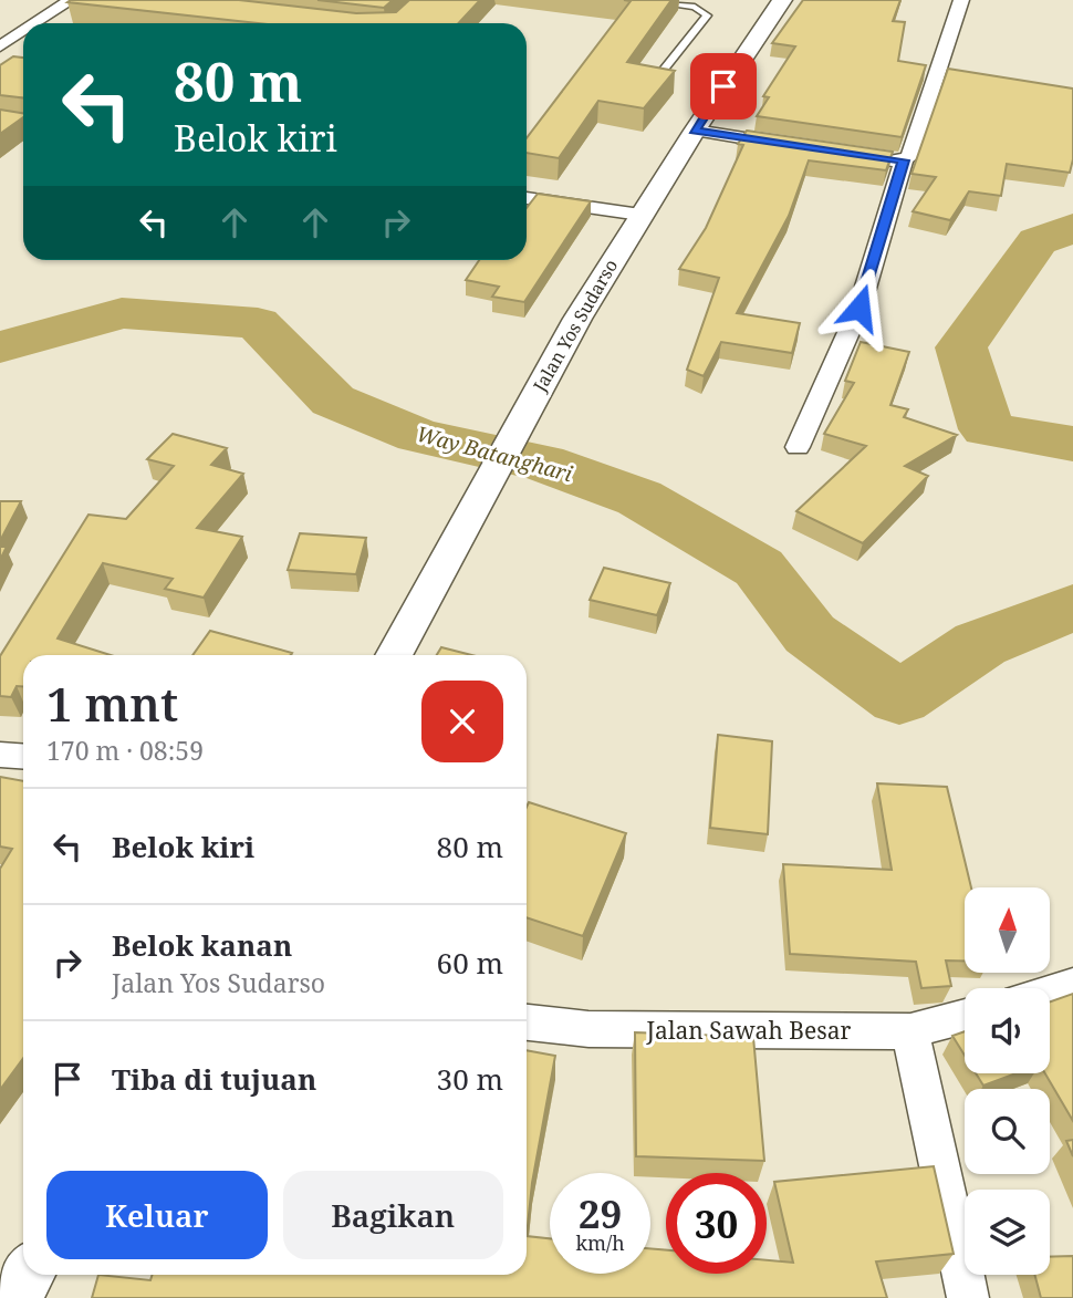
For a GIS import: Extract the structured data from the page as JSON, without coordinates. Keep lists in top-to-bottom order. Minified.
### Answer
{"streets":{"street":["Jalan Yos Sudarso","Jalan Sawah Besar"]},"water":["Way Batanghari"],"north":"top","page":{"turn":["80 m","Belok kiri"],"heading":["1 mnt","170 m · 08:59"],"list":[{"name":"Belok kiri","value":"80 m"},{"name":"Belok kanan","note":"Jalan Yos Sudarso","value":"60 m"},{"name":"Tiba di tujuan","value":"30 m"}],"buttons":["Keluar","Bagikan"],"speed":"29 km/h","limit":"30"}}
